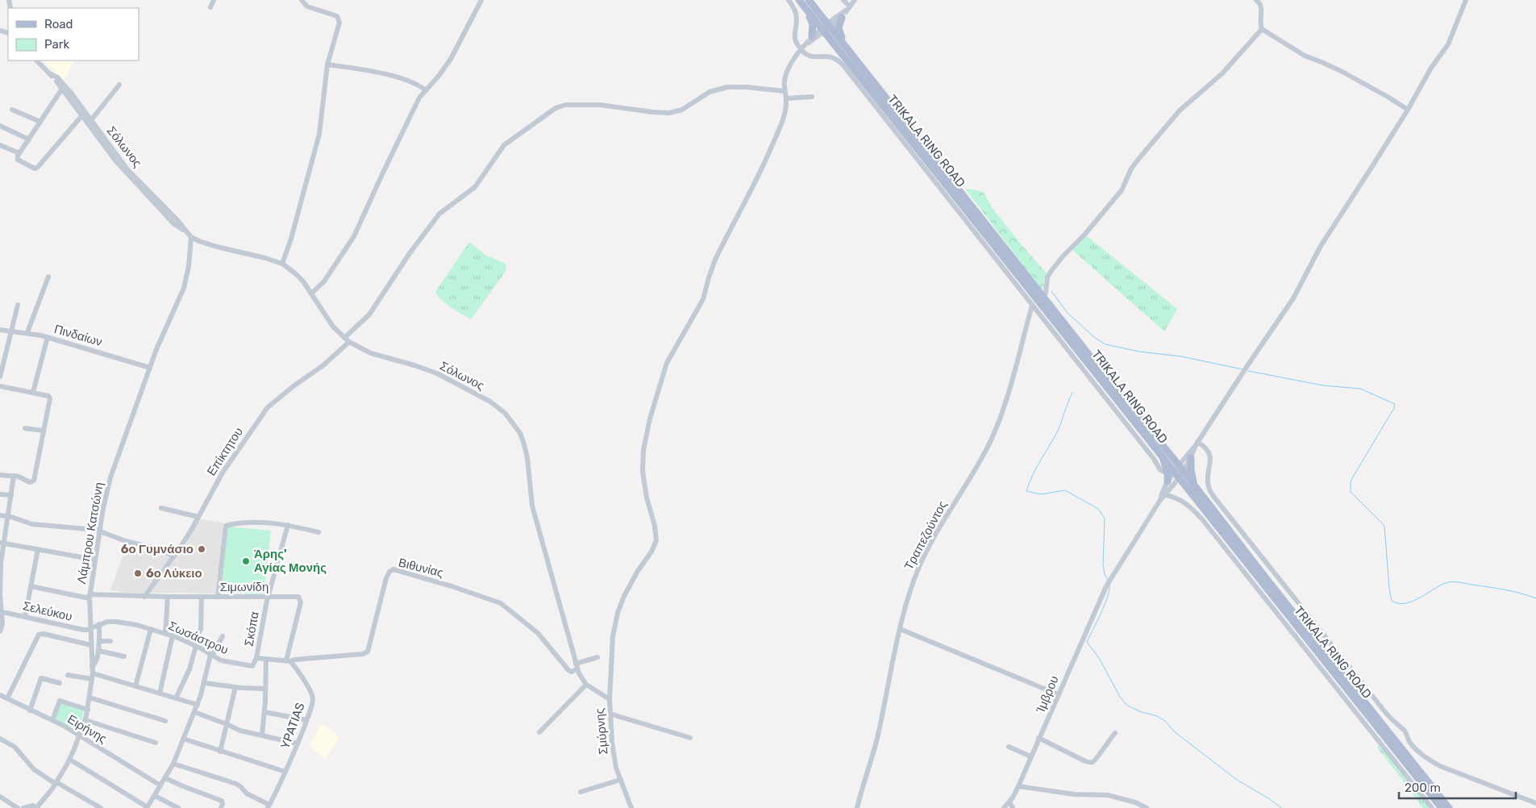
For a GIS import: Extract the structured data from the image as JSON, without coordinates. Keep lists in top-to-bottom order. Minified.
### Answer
{"streets":{"main road":["TRIKALA RING ROAD"],"street":["Σόλωνος","Πινδαίων","Επίκτητου","Λάμπρου Κατσώνη","Τραπεζούντος","Βιθυνίας","Σιμωνίδη","Σελεύκου","Σκόπα","Σωσάστρου","Ίμβρου","YPATIAS","Ειρήνης","Σμύρνης"]},"crossings":[["Σόλωνος","Επίκτητου"],["Σόλωνος","Λάμπρου Κατσώνη"],["Σόλωνος","Βιθυνίας"],["Πινδαίων","Λάμπρου Κατσώνη"],["Επίκτητου","Σιμωνίδη"],["Λάμπρου Κατσώνη","Σιμωνίδη"],["Λάμπρου Κατσώνη","Σελεύκου"],["Λάμπρου Κατσώνη","Σωσάστρου"],["Λάμπρου Κατσώνη","Ειρήνης"],["Βιθυνίας","Σιμωνίδη"],["Βιθυνίας","YPATIAS"],["Σιμωνίδη","Σκόπα"],["Σιμωνίδη","YPATIAS"],["Σελεύκου","Σωσάστρου"],["Σκόπα","Σωσάστρου"]],"places":["6ο Γυμνάσιο","Άρης' Αγίας Μονής","6ο Λύκειο"],"legend":["Road","Park"],"scale_bar":"200 m"}
